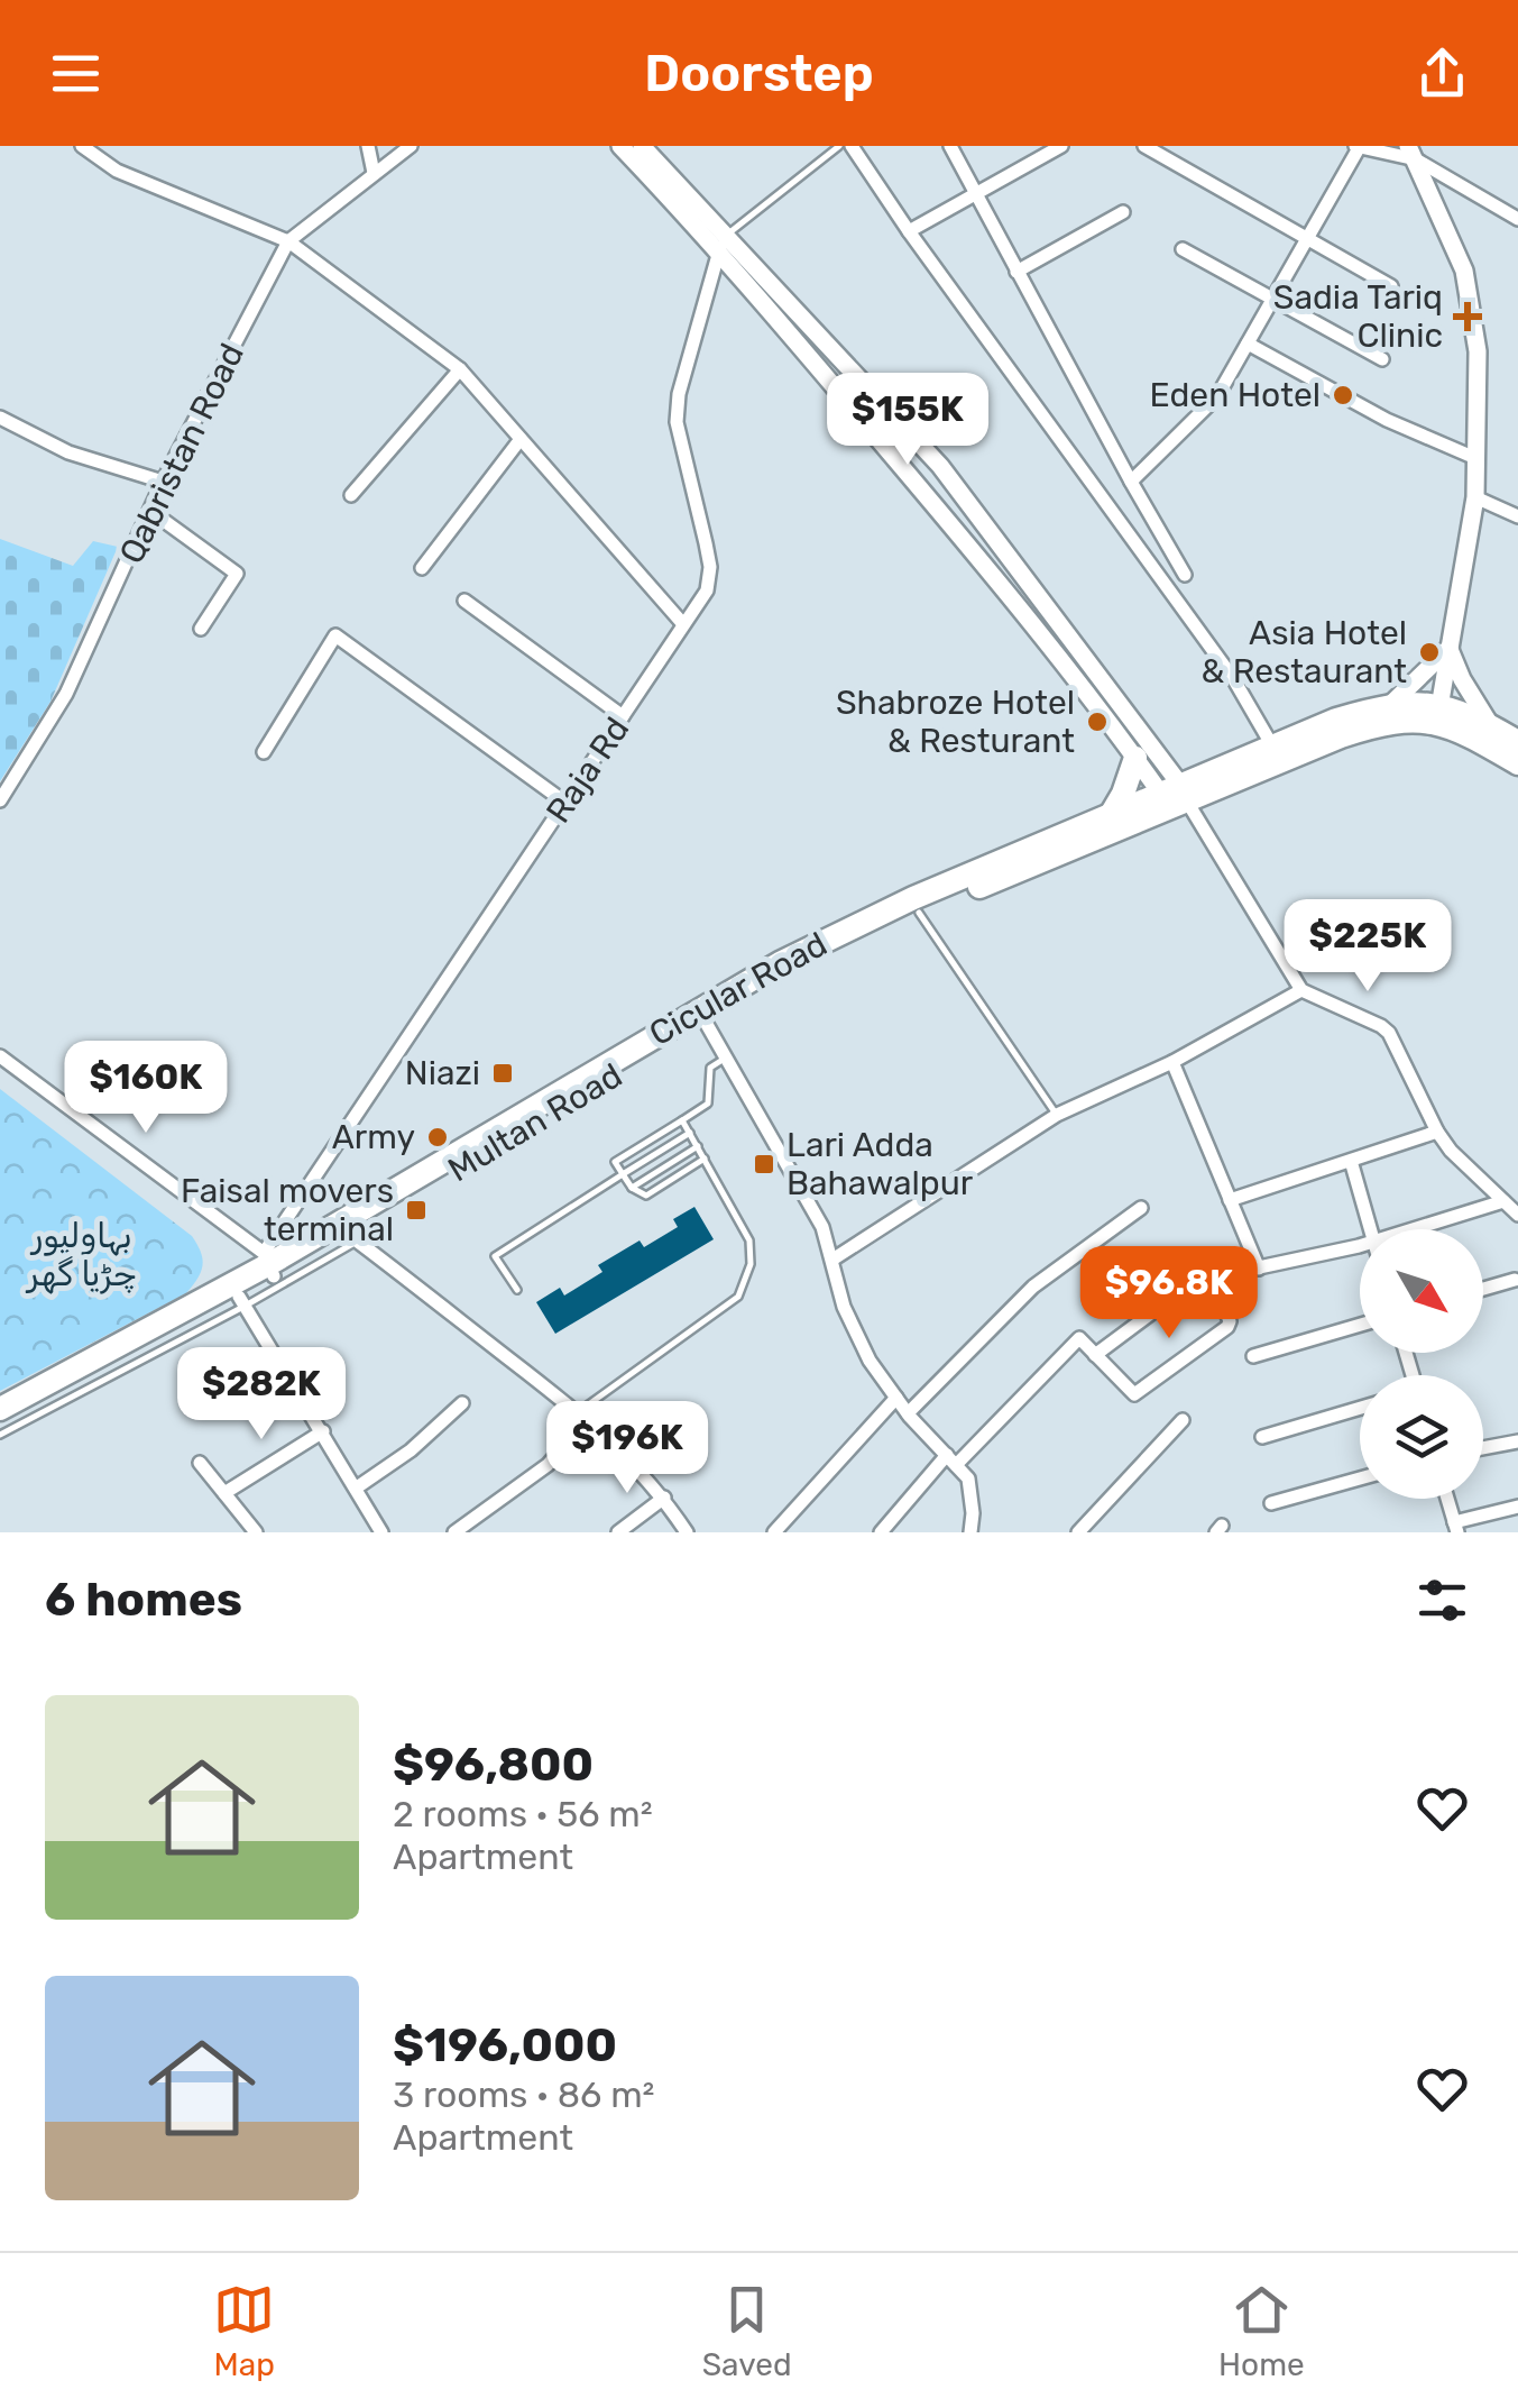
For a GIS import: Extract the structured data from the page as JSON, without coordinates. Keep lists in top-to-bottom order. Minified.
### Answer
{"streets":{"highway":["Cicular Road","Multan Road"],"street":["Qabristan Road","Raja Rd"]},"crossings":[["Raja Rd","Cicular Road"],["Cicular Road","Multan Road"]],"parks":["بہاولپور چڑیا گھر"],"places":{"health":["Sadia Tariq Clinic"],"other":["Eden Hotel","Asia Hotel & Restaurant","Shabroze Hotel & Resturant","Army"],"transit":["Niazi","Lari Adda Bahawalpur","Faisal movers terminal"]},"north":"bottom right","page":{"header":"Doorstep","price":["$155K","$225K","$160K","$96.8K","$282K","$196K"],"heading":"6 homes","list":[{"name":"$96,800","note":"2 rooms · 56 m² · Apartment"},{"name":"$196,000","note":"3 rooms · 86 m² · Apartment"}],"tabs":["Map","Saved","Home"]}}
